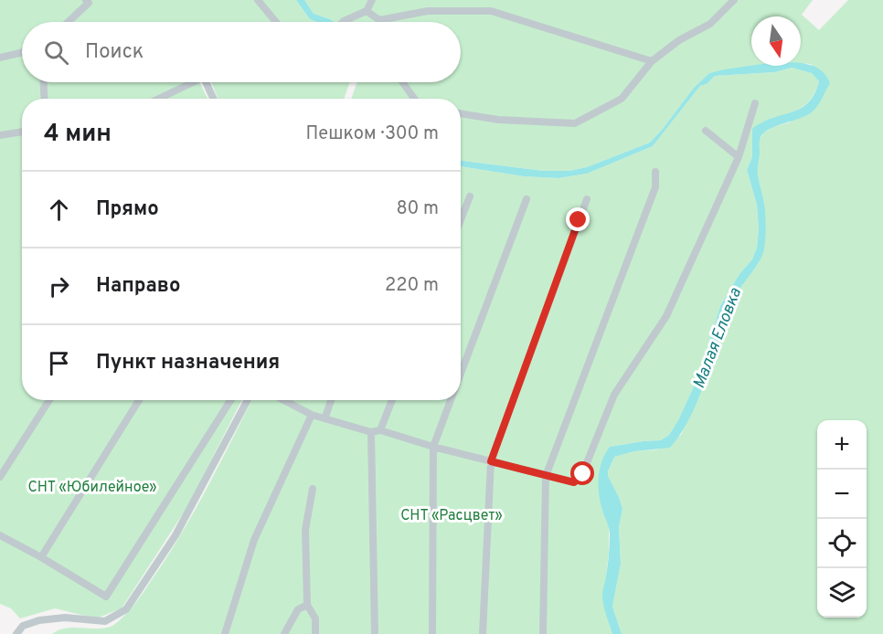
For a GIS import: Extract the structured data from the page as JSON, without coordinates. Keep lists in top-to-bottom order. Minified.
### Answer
{"water":["Малая Еловка"],"parks":["СНТ «Юбилейное»","СНТ «Расцвет»"],"north":"bottom","page":{"search":"Поиск","heading":["4 мин","Пешком · 300 m"],"list":[["Прямо","80 m"],["Направо","220 m"],"Пункт назначения"],"map_buttons":["+","−"]}}
